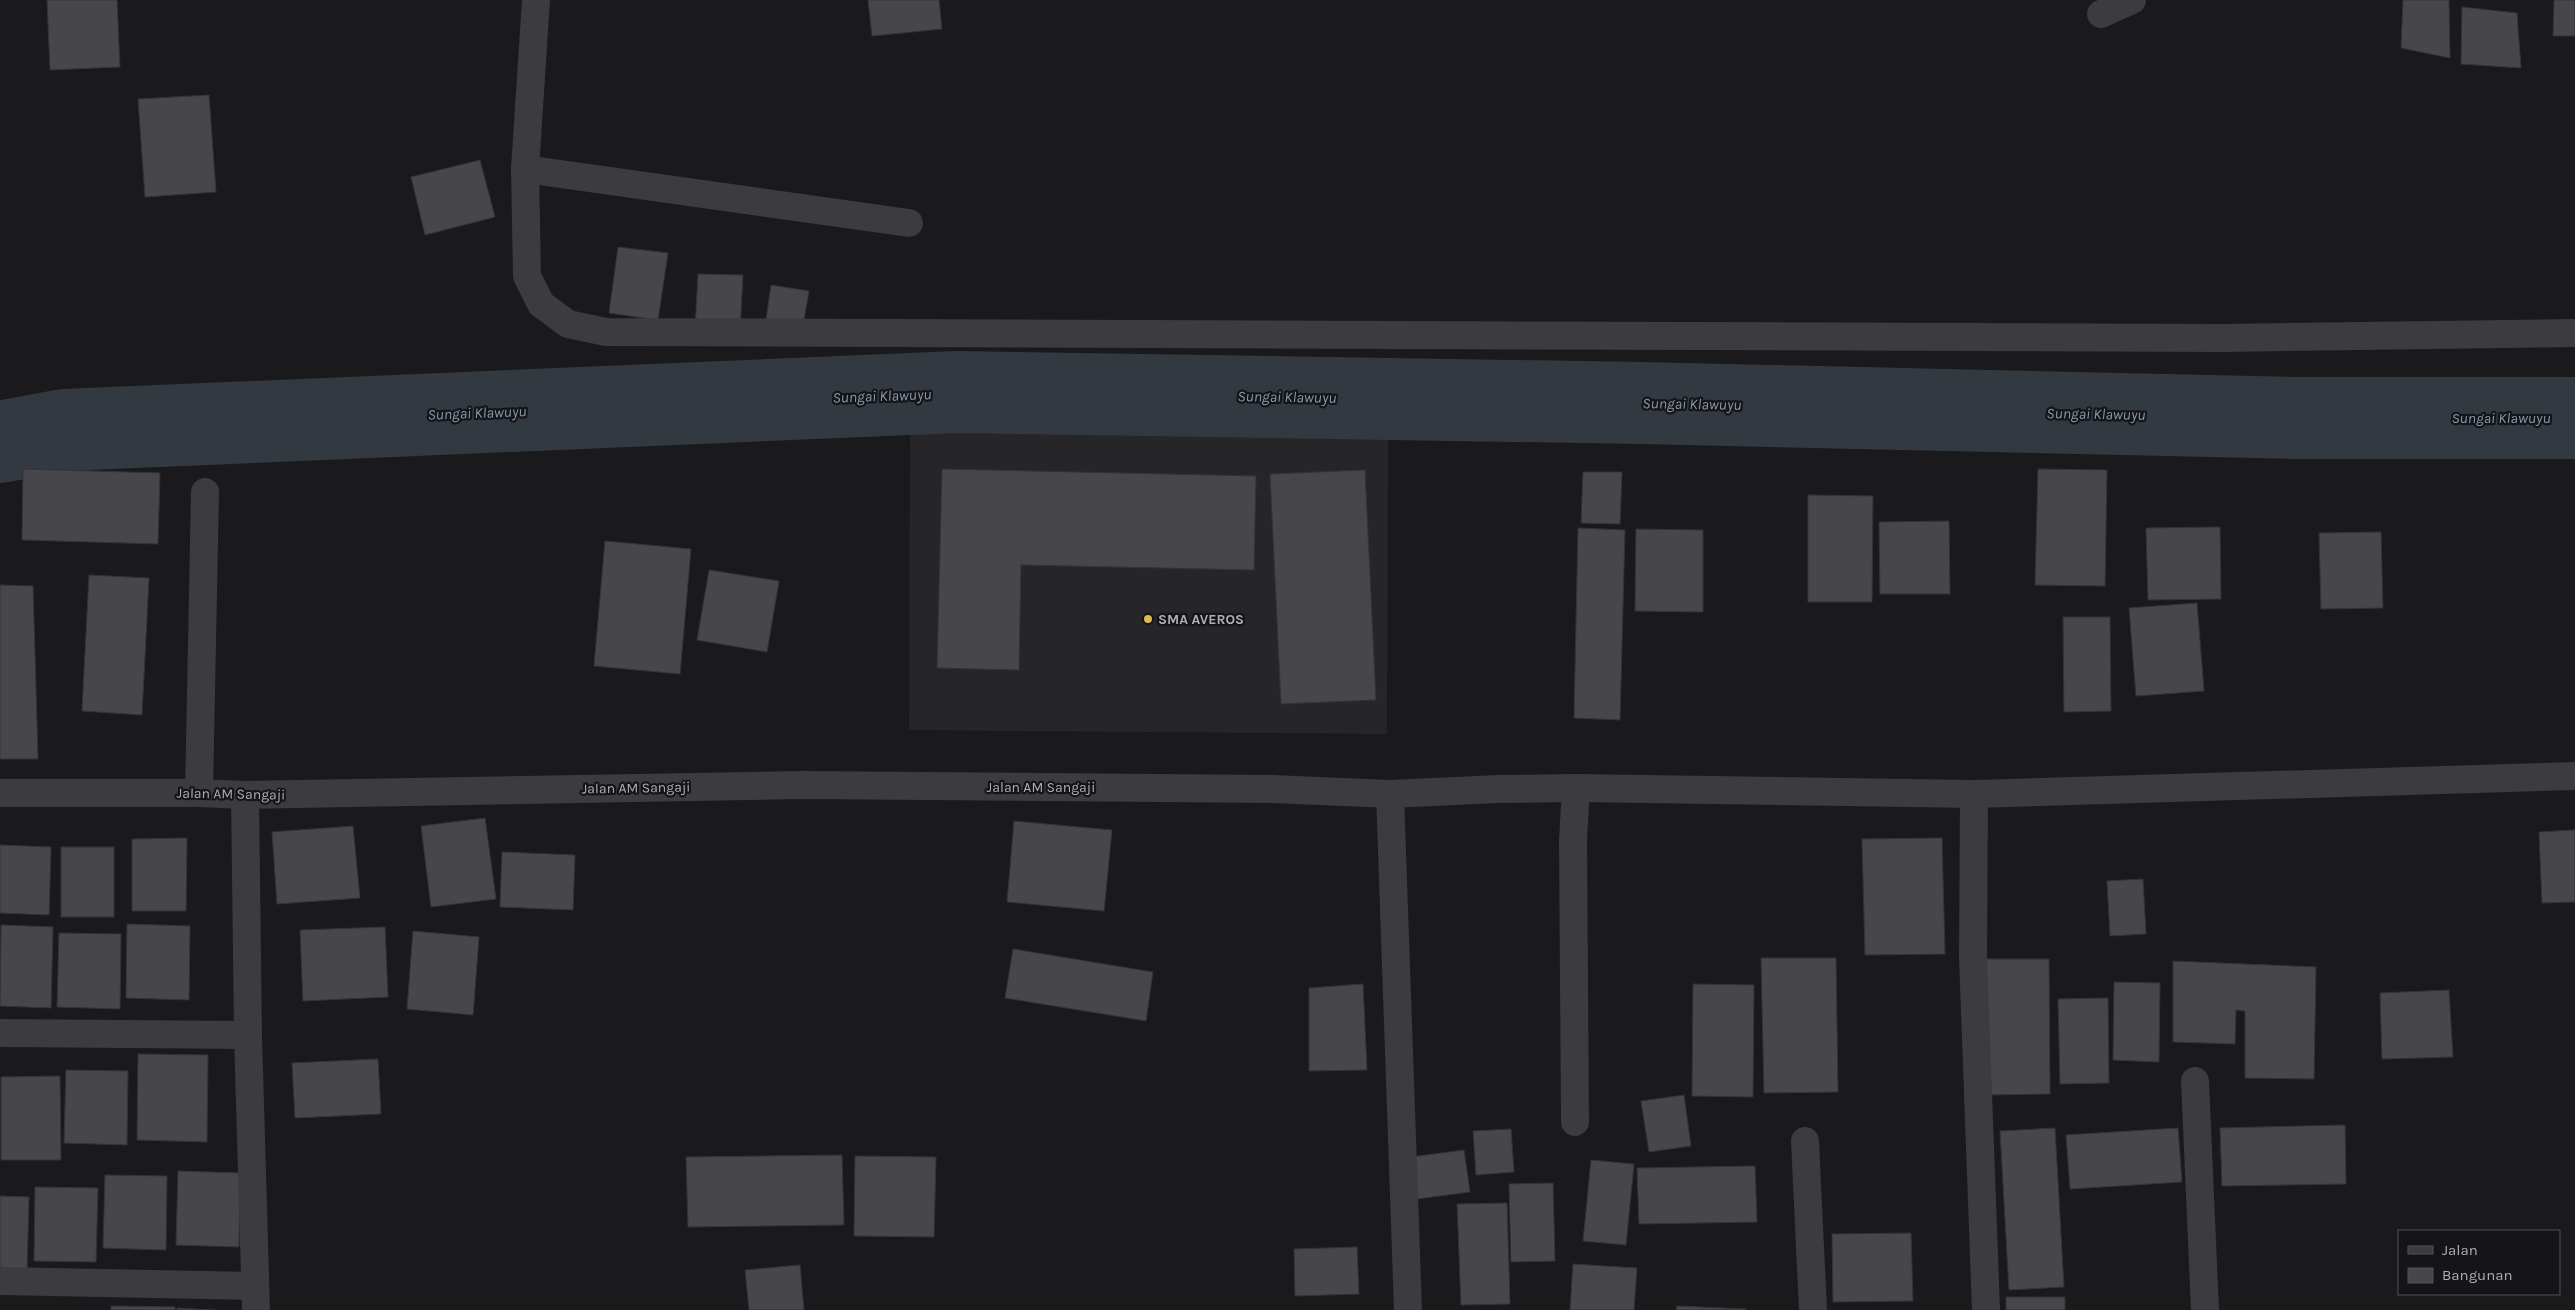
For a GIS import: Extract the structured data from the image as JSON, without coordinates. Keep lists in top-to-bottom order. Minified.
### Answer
{"streets":{"street":["Jalan AM Sangaji"]},"water":["Sungai Klawuyu"],"places":["SMA AVEROS"],"legend":["Jalan","Bangunan"]}
